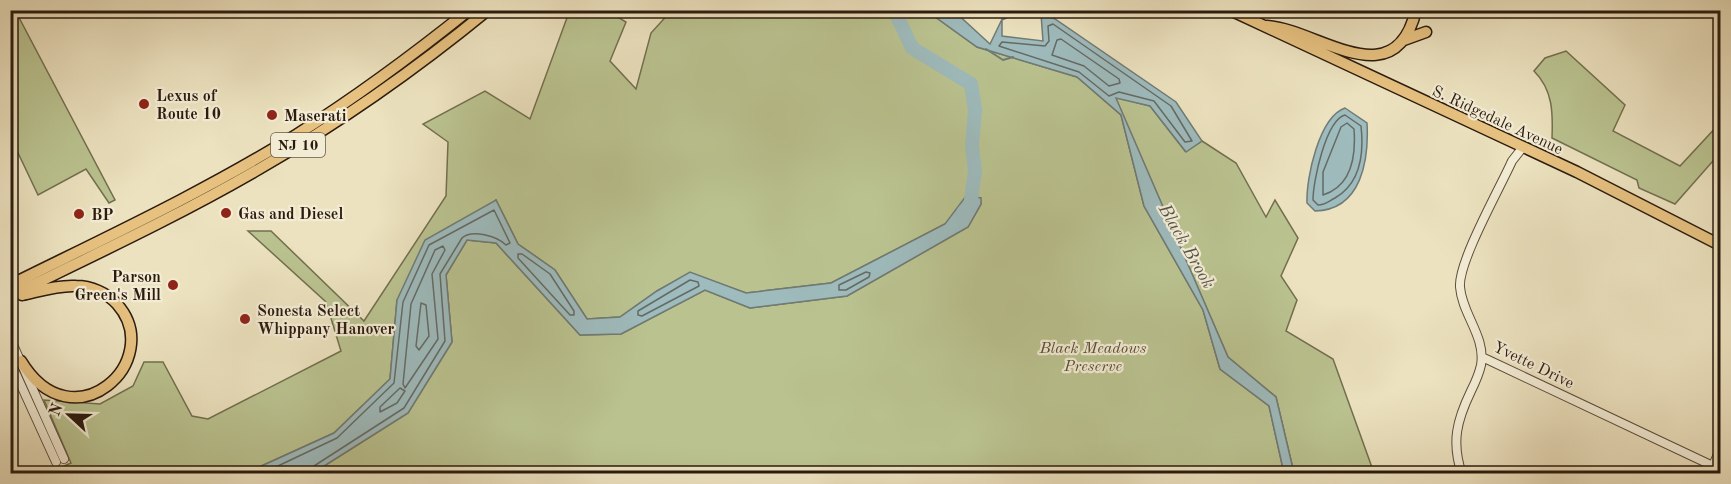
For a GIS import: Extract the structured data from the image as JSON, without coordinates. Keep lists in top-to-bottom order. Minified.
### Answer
{"streets":{"main road":["S. Ridgedale Avenue","NJ 10"],"street":["Yvette Drive"]},"crossings":[["S. Ridgedale Avenue","Yvette Drive"]],"water":["Black Brook"],"parks":["Black Meadows Preserve"],"places":["Lexus of Route 10","Maserati","Gas and Diesel","BP","Parson Green's Mill","Sonesta Select Whippany Hanover"],"north":"left"}
